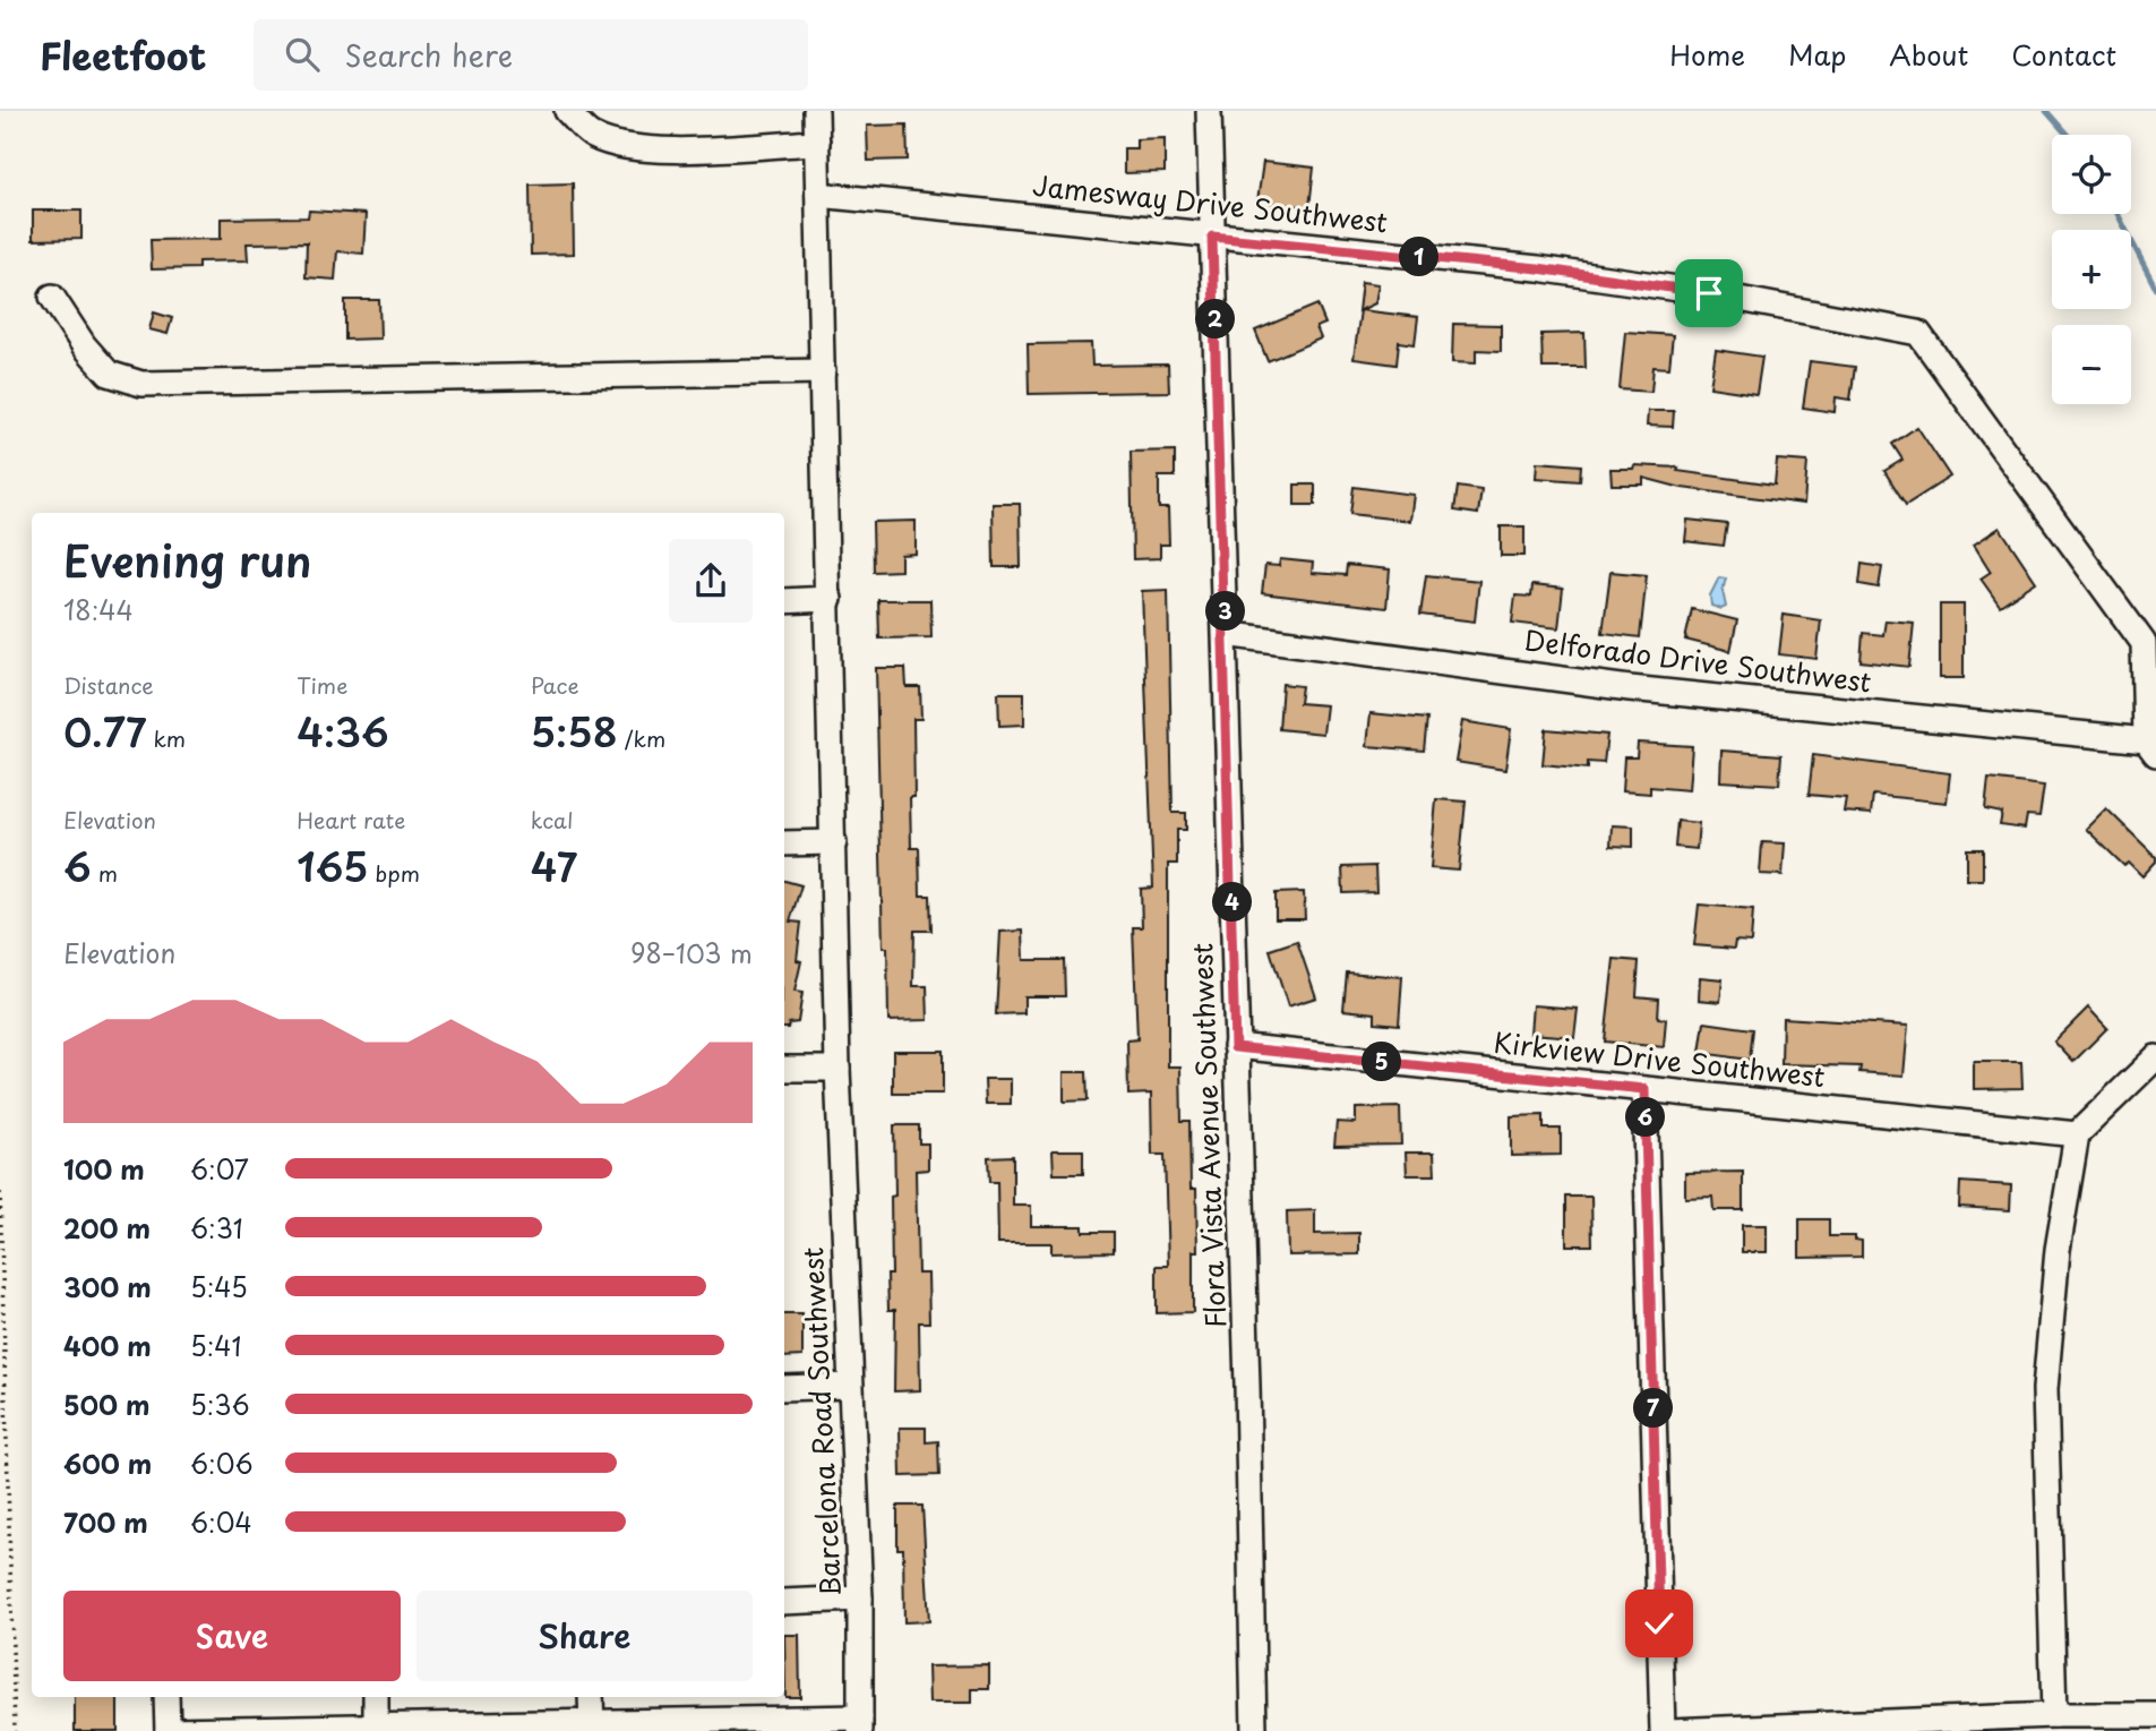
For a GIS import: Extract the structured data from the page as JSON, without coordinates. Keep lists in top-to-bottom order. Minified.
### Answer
{"streets":{"street":["Jamesway Drive Southwest","Delforado Drive Southwest","Kirkview Drive Southwest","Flora Vista Avenue Southwest","Barcelona Road Southwest"]},"crossings":[["Jamesway Drive Southwest","Delforado Drive Southwest"],["Jamesway Drive Southwest","Flora Vista Avenue Southwest"],["Jamesway Drive Southwest","Barcelona Road Southwest"],["Delforado Drive Southwest","Flora Vista Avenue Southwest"],["Kirkview Drive Southwest","Flora Vista Avenue Southwest"]],"page":{"header":"Fleetfoot","search":"Search here","nav":["Home","Map","About","Contact"],"map_buttons":["+","−"],"pins":["1","2","3","4","5","6","7"],"heading":["Evening run","18:44"],"stats":[["Distance","0.77 km"],["Time","4:36"],["Pace","5:58 /km"],["Elevation","6 m"],["Heart rate","165 bpm"],["kcal","47"]],"chart":["Elevation","98–103 m"],"list":[{"name":"100 m","note":"6:07"},{"name":"200 m","note":"6:31"},{"name":"300 m","note":"5:45"},{"name":"400 m","note":"5:41"},{"name":"500 m","note":"5:36"},{"name":"600 m","note":"6:06"},{"name":"700 m","note":"6:04"}],"buttons":["Save","Share"]}}
